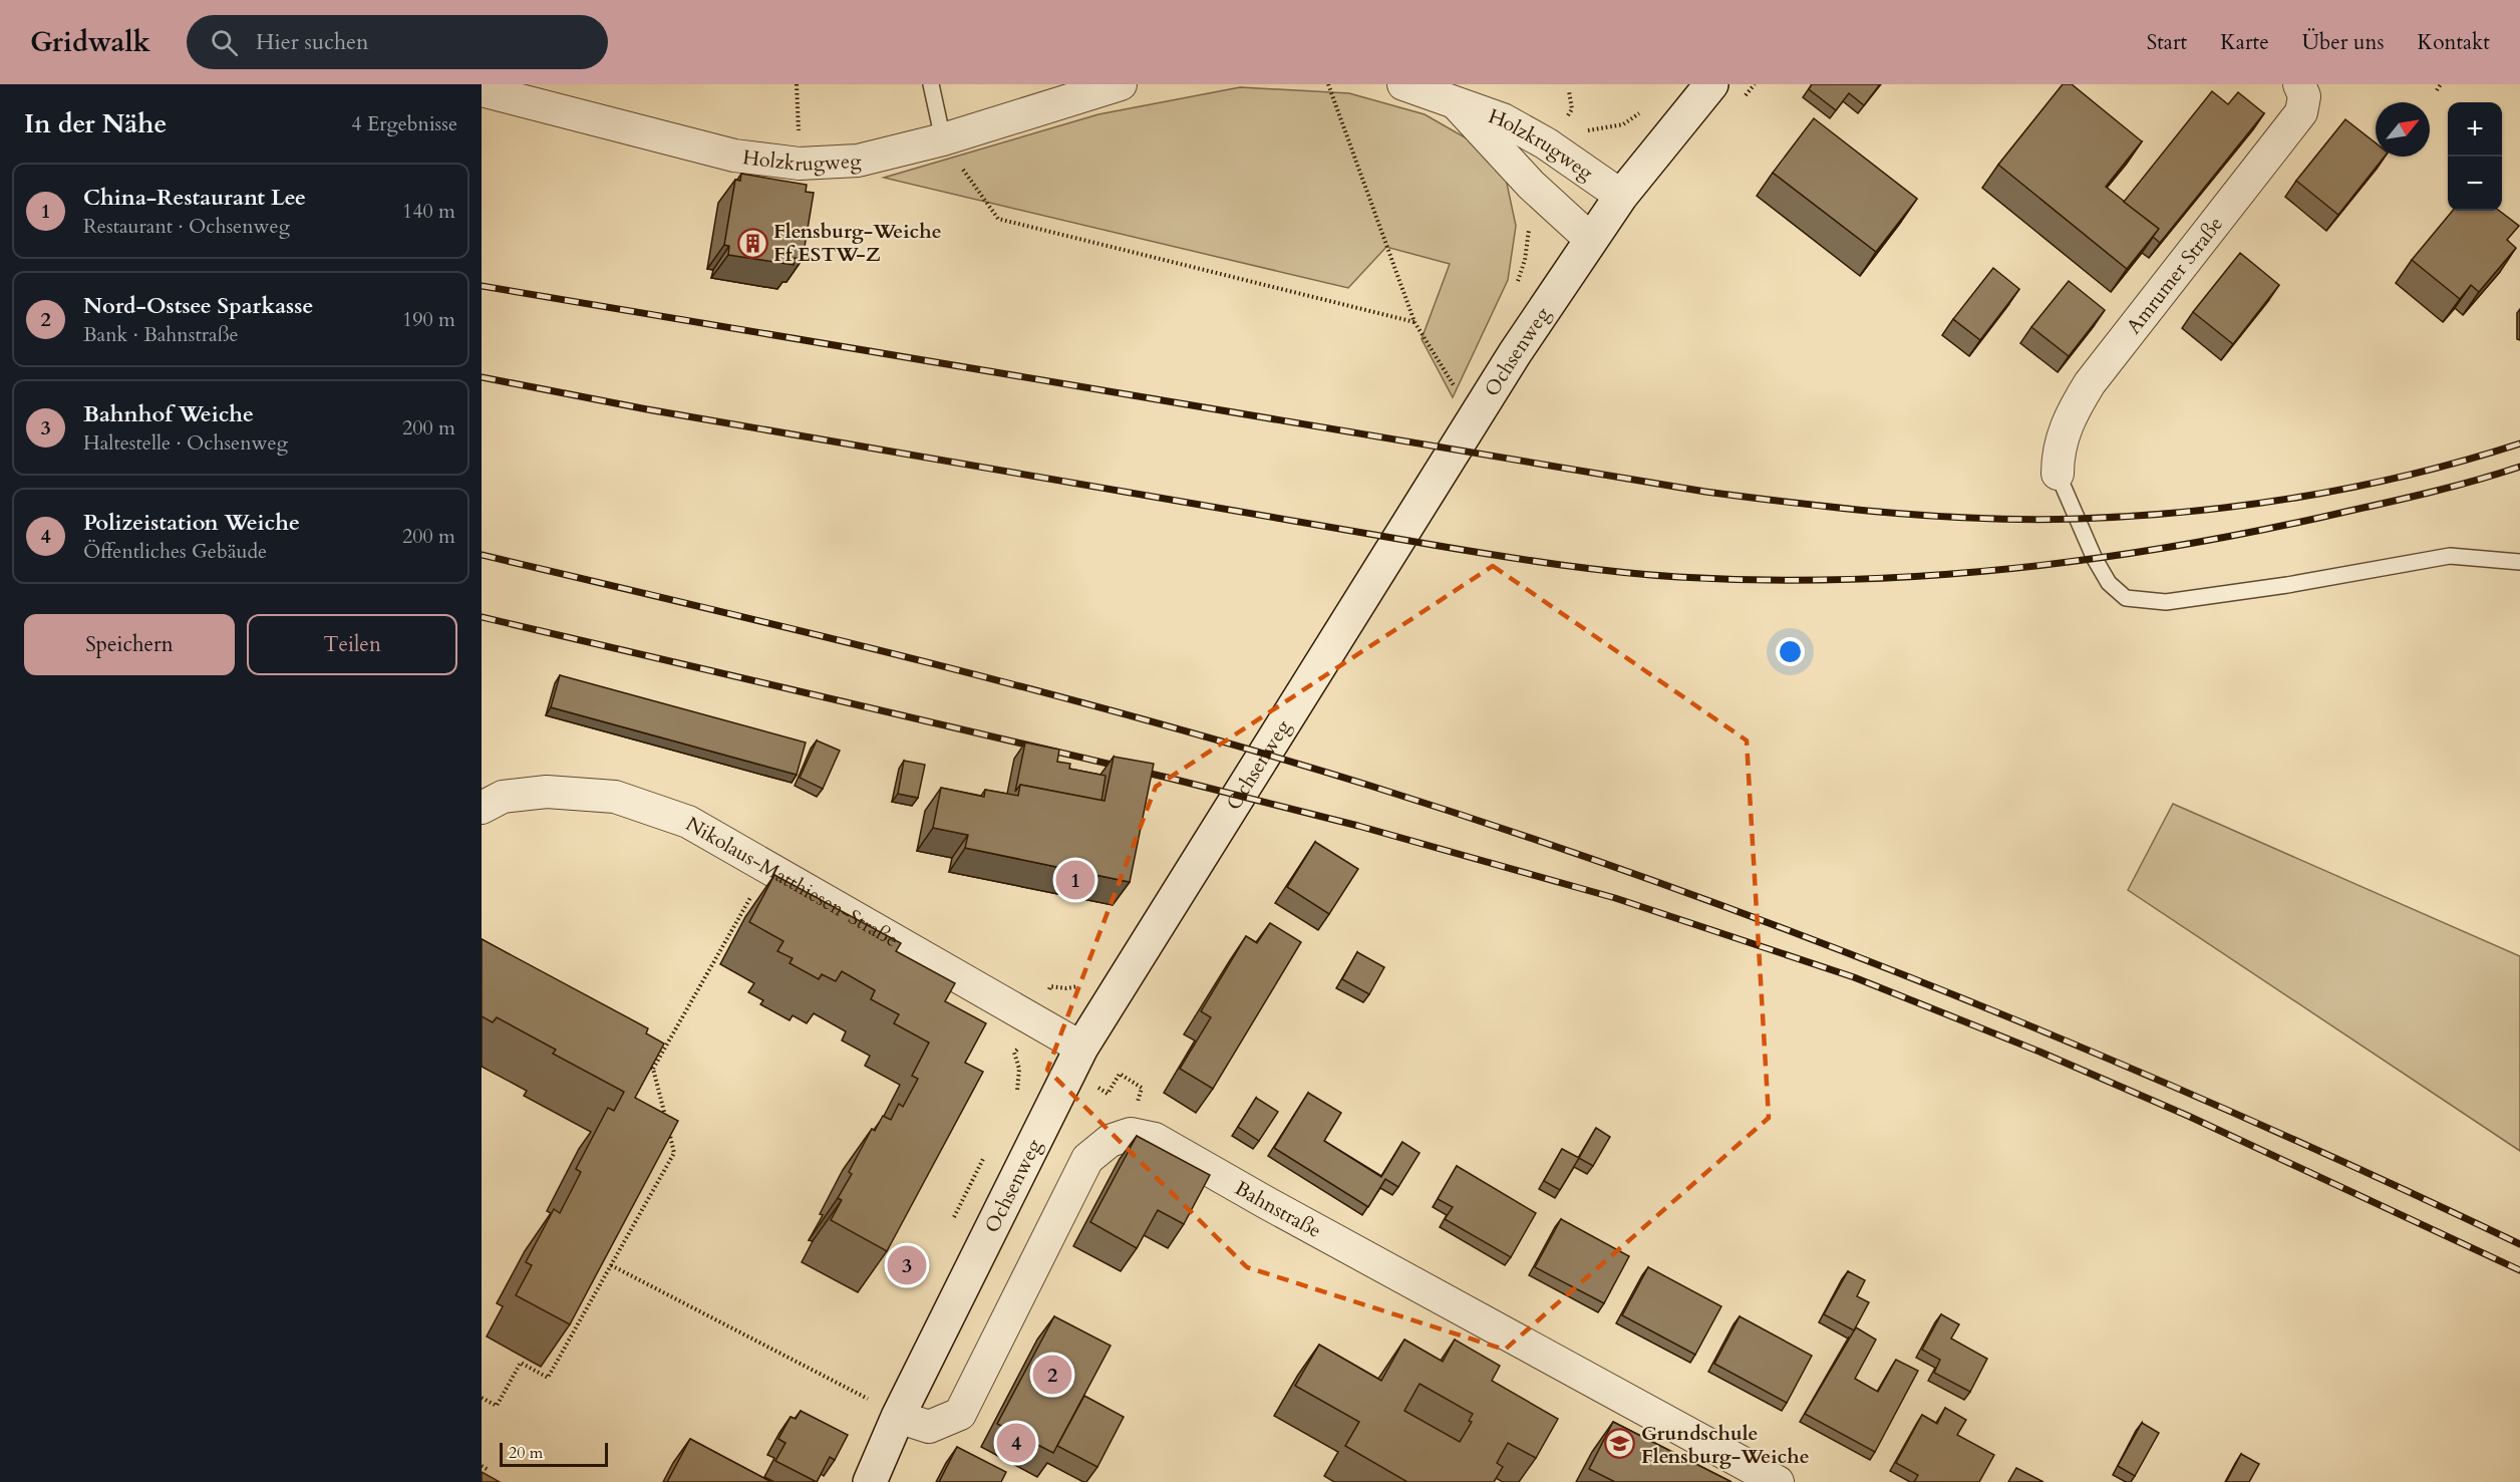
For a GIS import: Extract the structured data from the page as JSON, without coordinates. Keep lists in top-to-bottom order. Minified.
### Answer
{"streets":{"main road":["Ochsenweg"],"street":["Holzkrugweg","Amrumer Straße","Nikolaus-Matthiesen-Straße","Bahnstraße"]},"crossings":[["Holzkrugweg","Ochsenweg"],["Ochsenweg","Nikolaus-Matthiesen-Straße"],["Ochsenweg","Bahnstraße"]],"places":{"building":["Flensburg-Weiche Ff ESTW-Z"],"school or university":["Grundschule Flensburg-Weiche"]},"scale_bar":"20 m","north":"top right","page":{"header":"Gridwalk","search":"Hier suchen","nav":["Start","Karte","Über uns","Kontakt"],"heading":["In der Nähe","4 Ergebnisse"],"map_buttons":["+","−"],"list":[{"mark":"1","name":"China-Restaurant Lee","note":"Restaurant · Ochsenweg","value":"140 m"},{"mark":"2","name":"Nord-Ostsee Sparkasse","note":"Bank · Bahnstraße","value":"190 m"},{"mark":"3","name":"Bahnhof Weiche","note":"Haltestelle · Ochsenweg","value":"200 m"},{"mark":"4","name":"Polizeistation Weiche","note":"Öffentliches Gebäude","value":"200 m"}],"buttons":["Speichern","Teilen"],"pins":["1","3","2","4"],"scale":"20 m"}}
